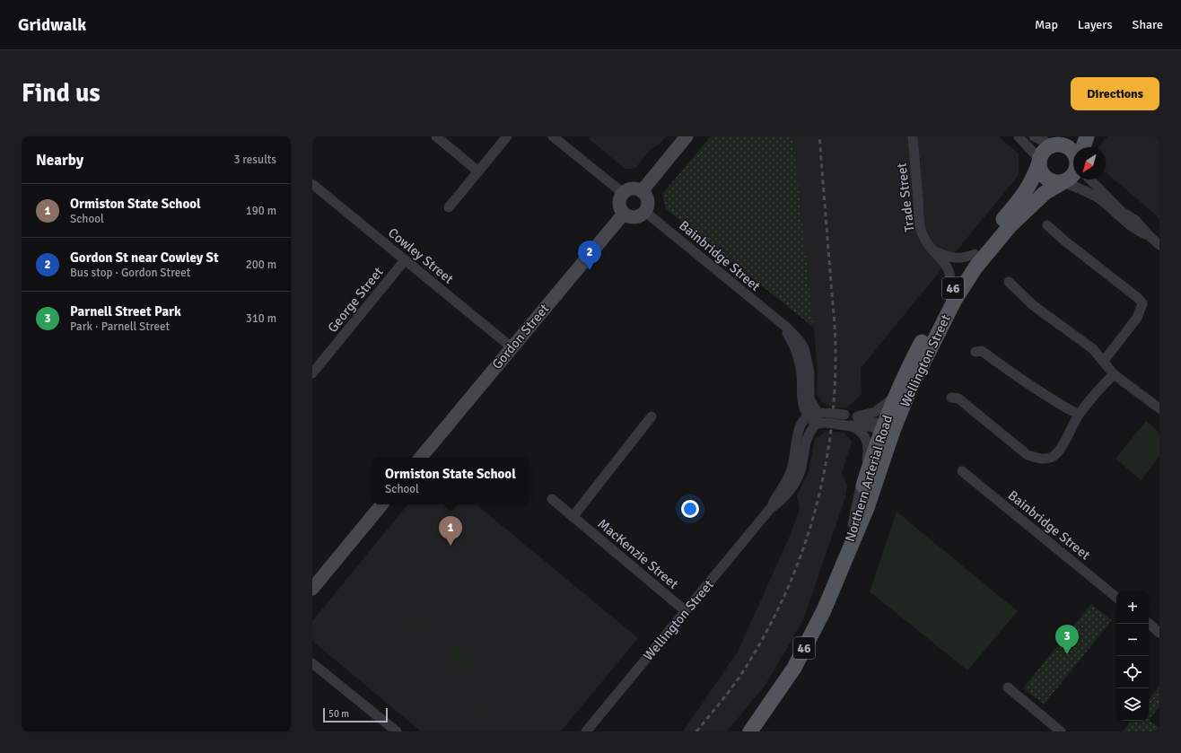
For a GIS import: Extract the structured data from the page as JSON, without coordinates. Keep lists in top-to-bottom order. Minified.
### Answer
{"streets":{"main road":["46","Wellington Street","Northern Arterial Road"],"street":["Trade Street","Cowley Street","Bainbridge Street","George Street","Gordon Street","MacKenzie Street"]},"crossings":[["Trade Street","Northern Arterial Road"],["Cowley Street","George Street"],["Cowley Street","Gordon Street"],["Bainbridge Street","Gordon Street"],["Bainbridge Street","Wellington Street"],["46","Wellington Street"],["46","Northern Arterial Road"],["Wellington Street","Northern Arterial Road"],["Wellington Street","MacKenzie Street"]],"scale_bar":"50 m","north":"bottom left","page":{"header":"Gridwalk","nav":["Map","Layers","Share"],"buttons":"Directions","title":"Find us","heading":["Nearby","3 results"],"list":[{"mark":"1","name":"Ormiston State School","note":"School","value":"190 m"},{"mark":"2","name":"Gordon St near Cowley St","note":"Bus stop · Gordon Street","value":"200 m"},{"mark":"3","name":"Parnell Street Park","note":"Park · Parnell Street","value":"310 m"}],"pins":["2","1","3"],"popup":["Ormiston State School","School"],"map_buttons":["+","−"],"scale":"50 m"}}
